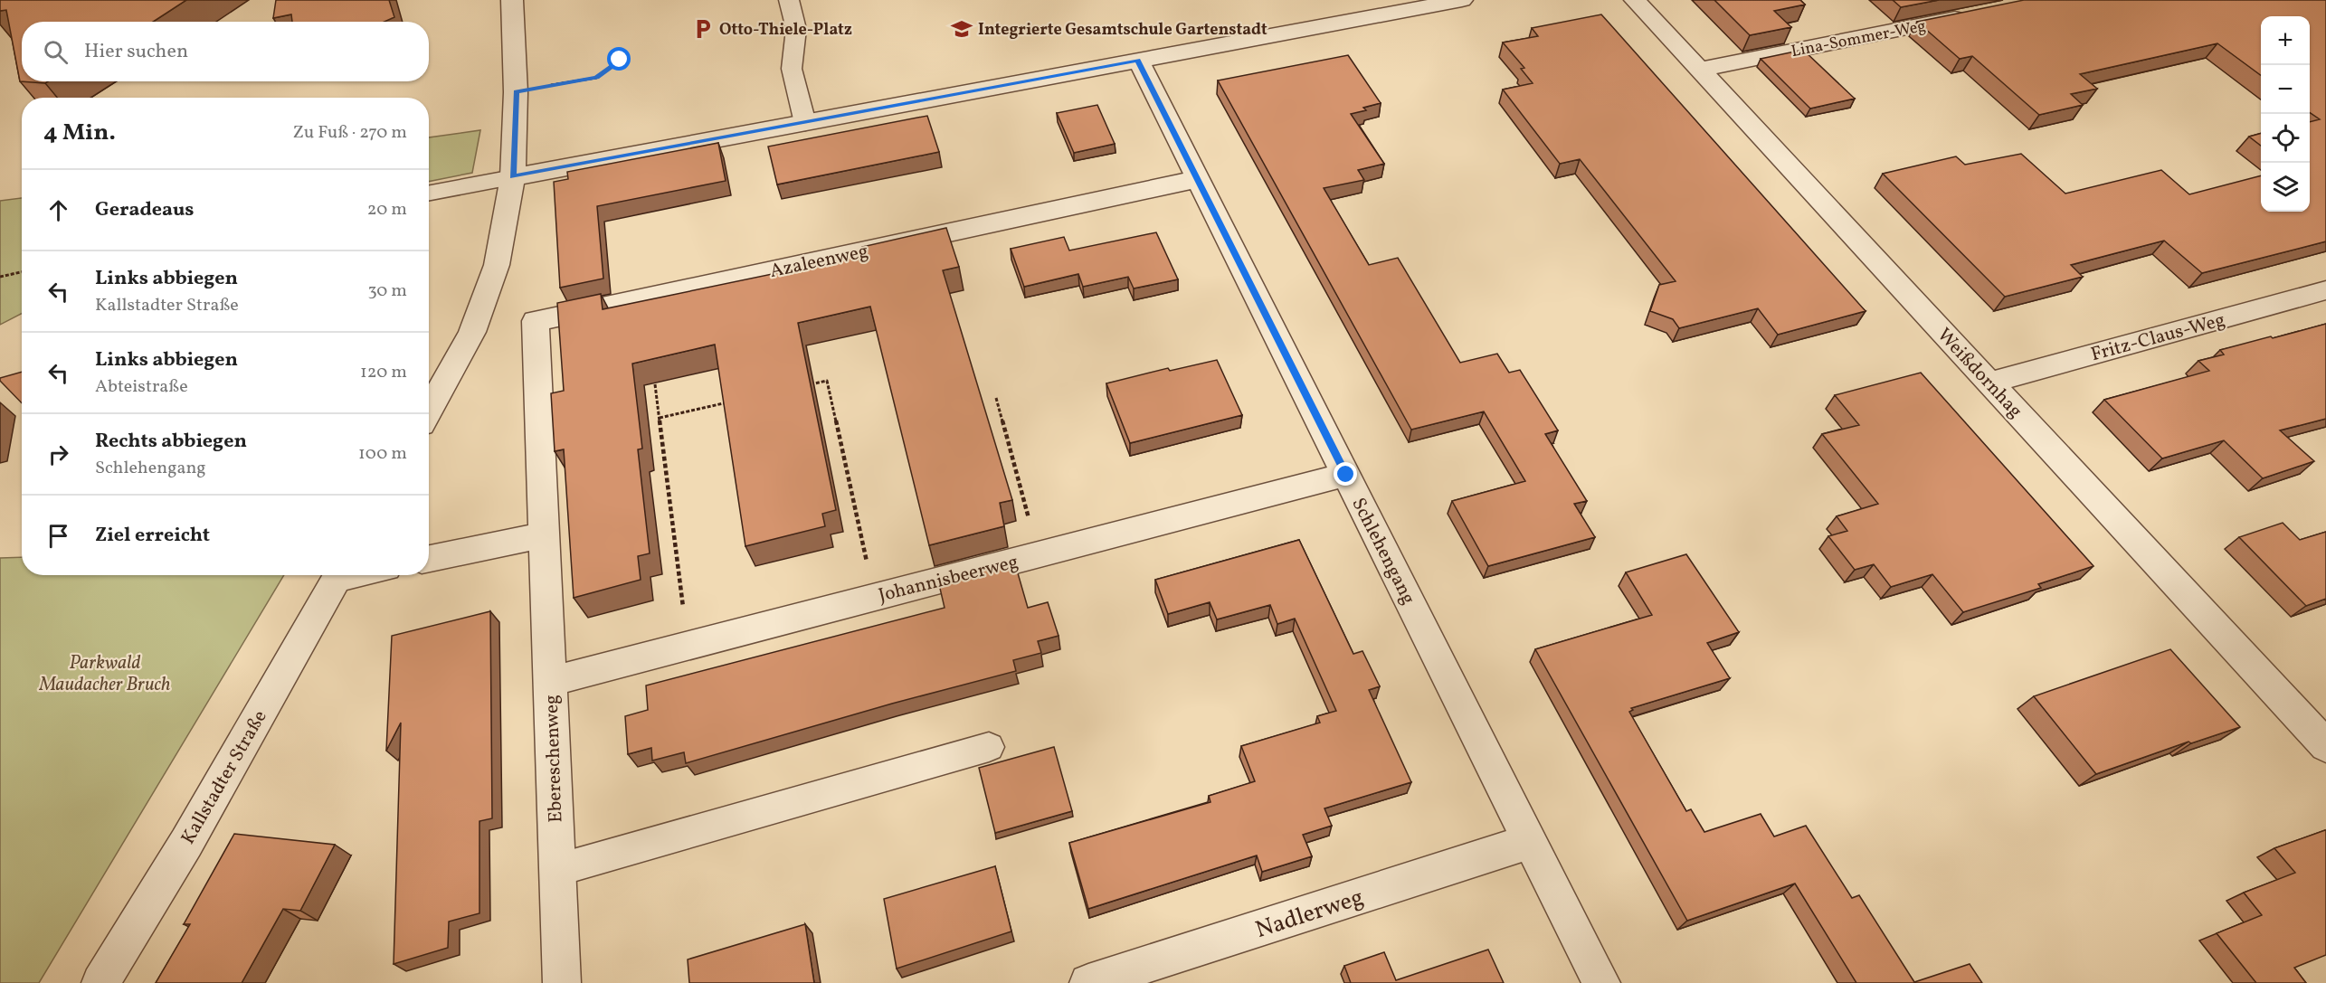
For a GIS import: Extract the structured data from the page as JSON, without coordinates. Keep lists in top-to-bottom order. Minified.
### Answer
{"streets":{"street":["Lina-Sommer-Weg","Azaleenweg","Fritz-Claus-Weg","Weißdornhag","Schlehengang","Johannisbeerweg","Ebereschenweg","Kallstadter Straße","Nadlerweg"]},"crossings":[["Lina-Sommer-Weg","Weißdornhag"],["Azaleenweg","Schlehengang"],["Azaleenweg","Ebereschenweg"],["Fritz-Claus-Weg","Weißdornhag"],["Schlehengang","Johannisbeerweg"],["Schlehengang","Nadlerweg"],["Johannisbeerweg","Ebereschenweg"]],"parks":["Parkwald Maudacher Bruch"],"places":{"parking":["Otto-Thiele-Platz"],"school or university":["Integrierte Gesamtschule Gartenstadt"]},"page":{"map_buttons":["+","−"],"search":"Hier suchen","heading":["4 Min.","Zu Fuß · 270 m"],"list":[["Geradeaus","20 m"],["Links abbiegen","Kallstadter Straße","30 m"],["Links abbiegen","Abteistraße","120 m"],["Rechts abbiegen","Schlehengang","100 m"],"Ziel erreicht"]}}
